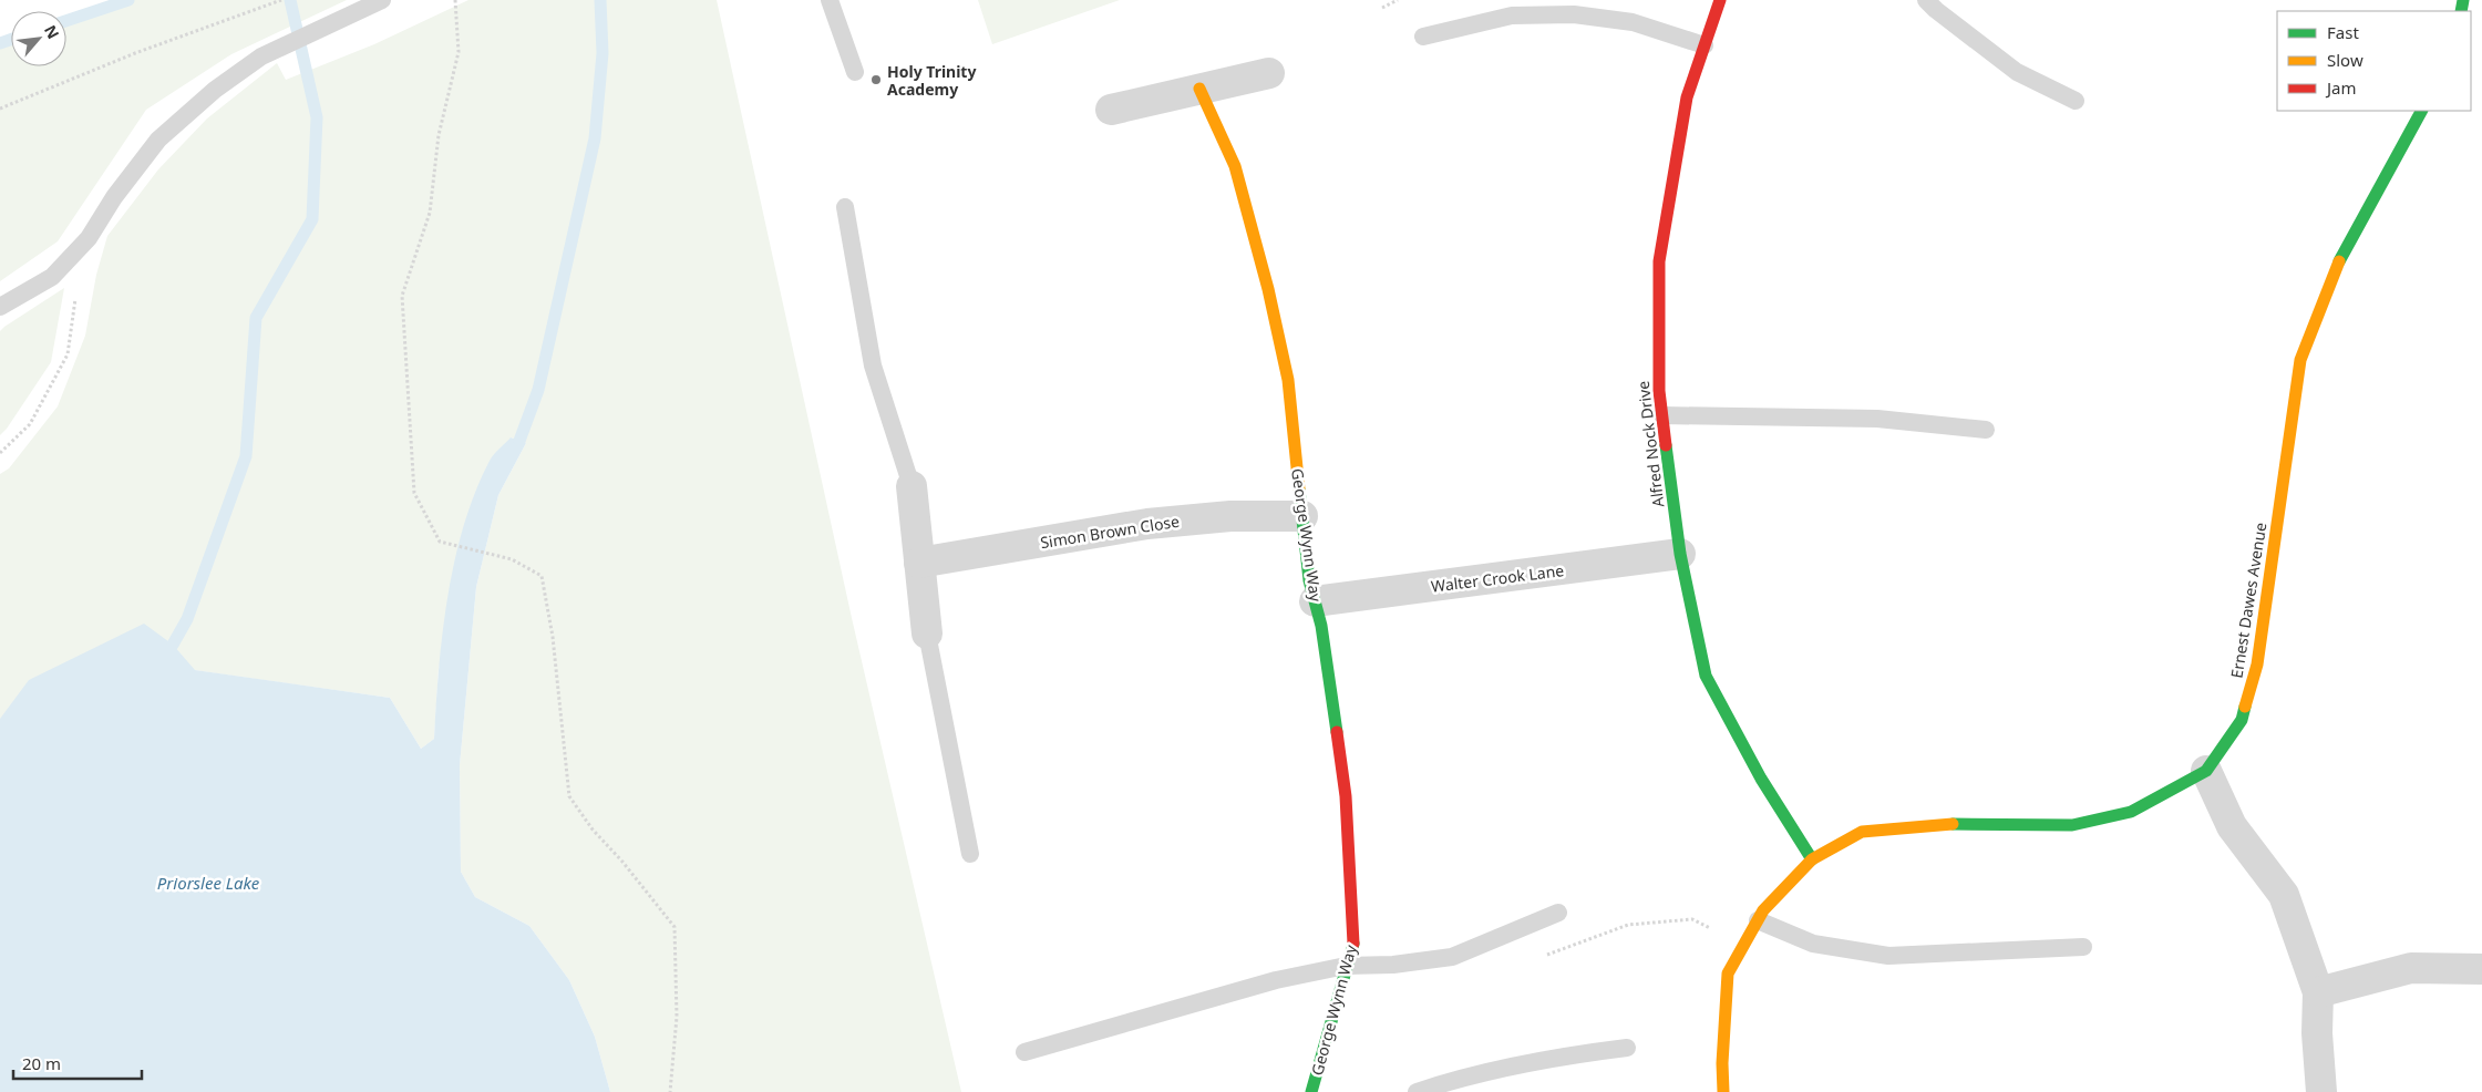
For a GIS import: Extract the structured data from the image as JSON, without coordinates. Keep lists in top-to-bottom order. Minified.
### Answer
{"streets":{"street":["Alfred Nock Drive","Simon Brown Close","George Wynn Way","Walter Crook Lane","Ernest Dawes Avenue"]},"crossings":[["Alfred Nock Drive","Walter Crook Lane"],["Alfred Nock Drive","Ernest Dawes Avenue"],["Simon Brown Close","George Wynn Way"],["George Wynn Way","Walter Crook Lane"]],"water":["Priorslee Lake"],"places":["Holy Trinity Academy"],"legend":["Fast","Slow","Jam"],"scale_bar":"20 m","north":"top right"}
